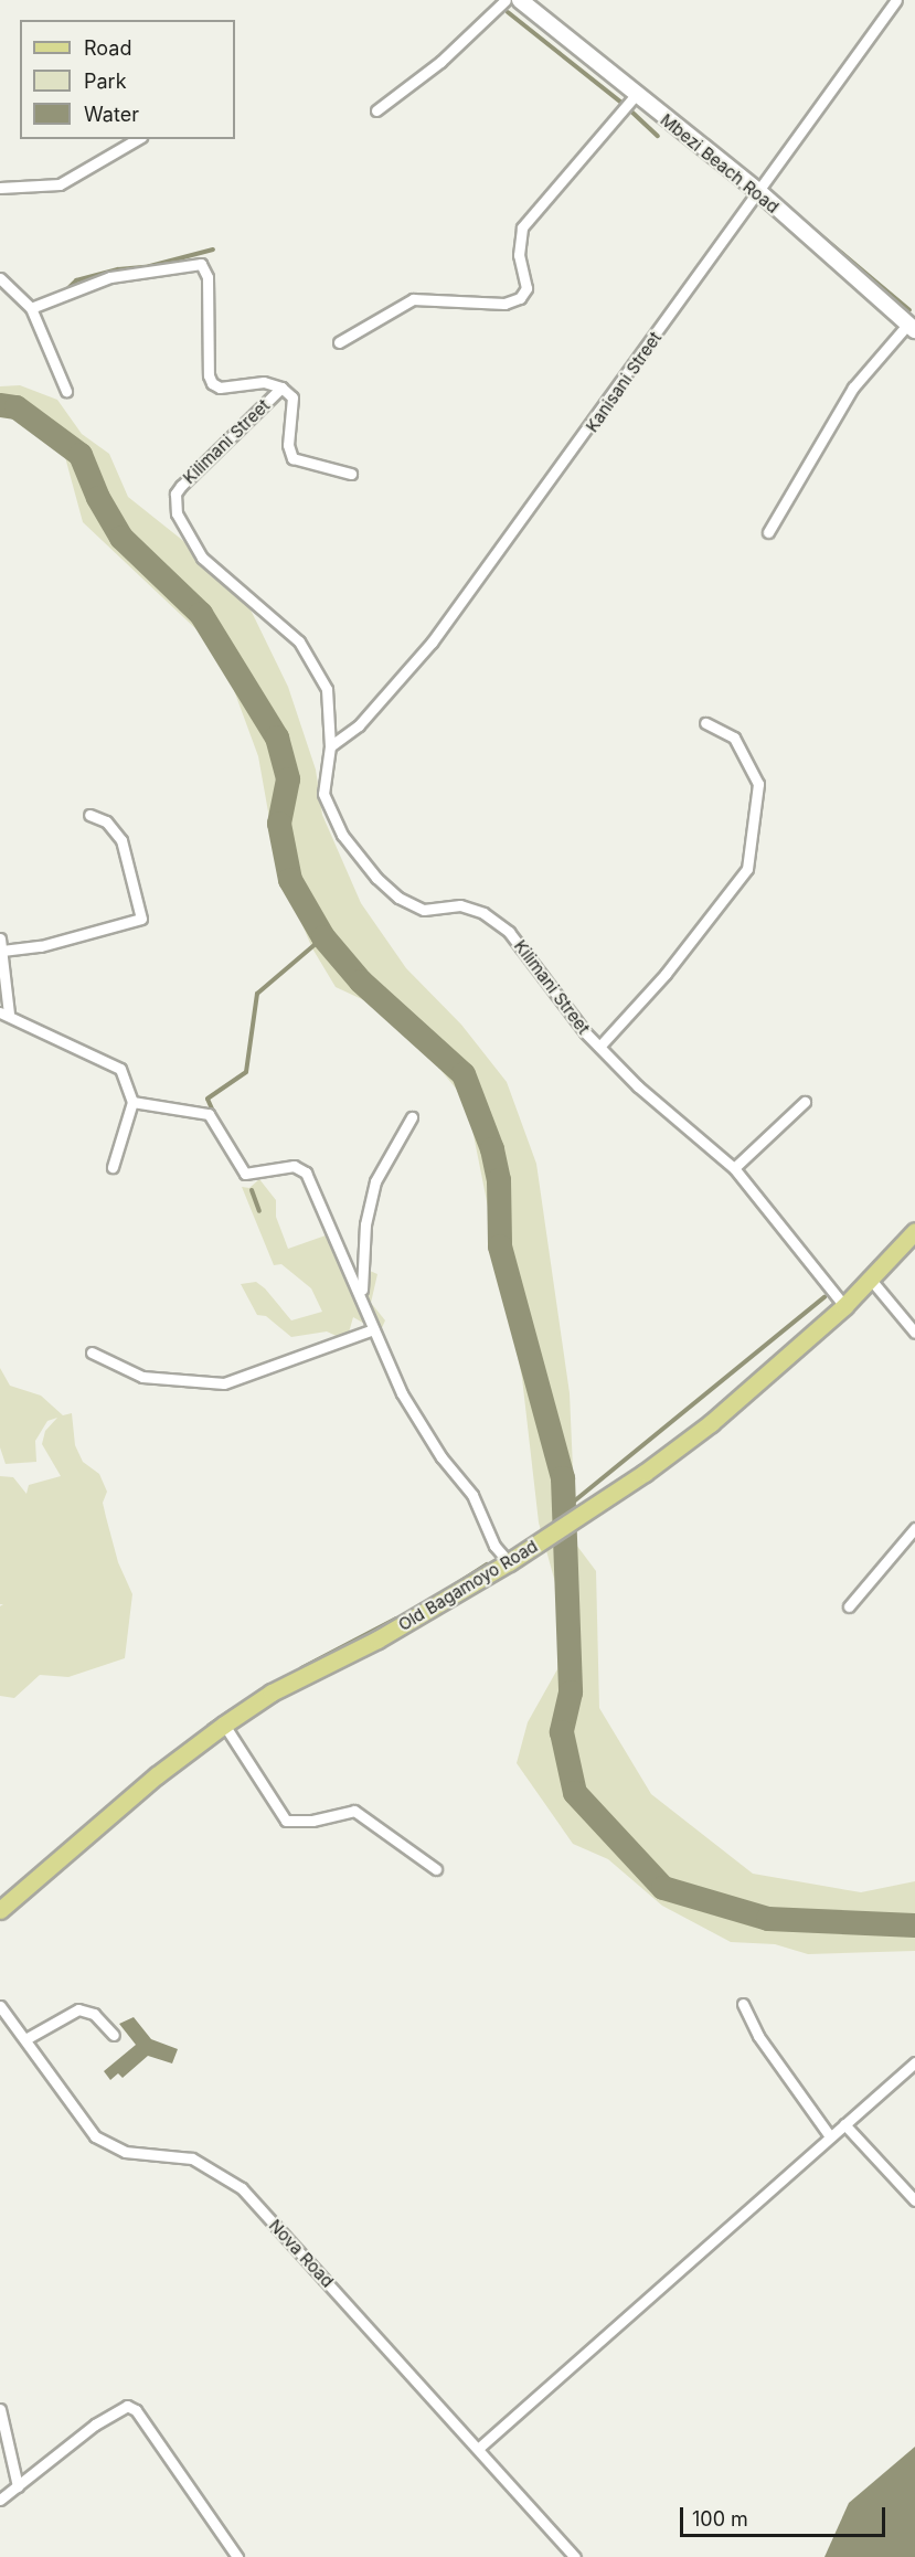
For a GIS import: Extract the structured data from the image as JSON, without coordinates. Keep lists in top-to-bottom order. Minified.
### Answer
{"streets":{"main road":["Mbezi Beach Road","Old Bagamoyo Road"],"street":["Kanisani Street","Kilimani Street","Nova Road"]},"crossings":[["Mbezi Beach Road","Kanisani Street"],["Kanisani Street","Kilimani Street"],["Kilimani Street","Old Bagamoyo Road"]],"legend":["Road","Park","Water"],"scale_bar":"100 m"}
